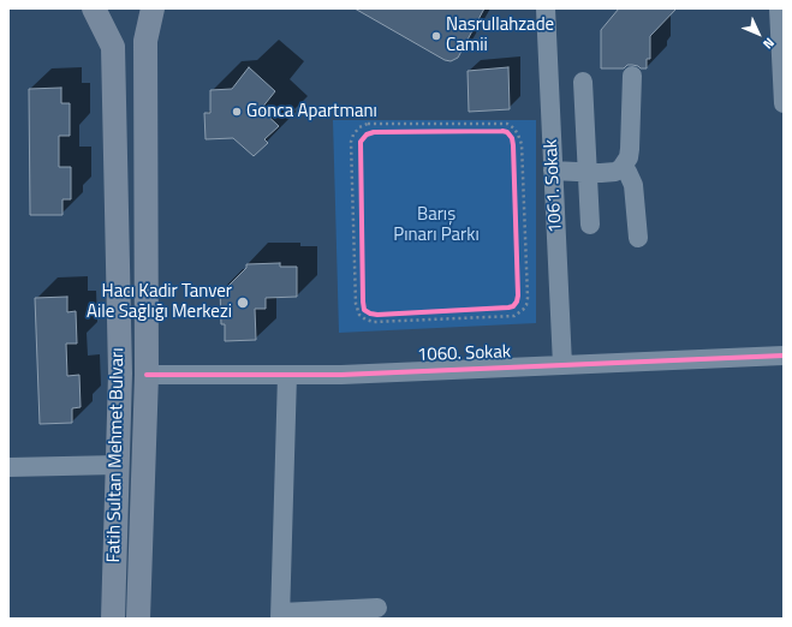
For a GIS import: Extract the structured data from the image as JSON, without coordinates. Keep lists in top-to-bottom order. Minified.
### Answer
{"streets":{"main road":["Fatih Sultan Mehmet Bulvarı"],"street":["1061. Sokak","1060. Sokak"]},"crossings":[["1061. Sokak","1060. Sokak"],["1060. Sokak","Fatih Sultan Mehmet Bulvarı"]],"parks":["Barış Pınarı Parkı"],"places":["Nasrullahzade Camii","Gonca Apartmanı","Hacı Kadir Tanver Aile Sağlığı Merkezi"],"north":"bottom right"}
